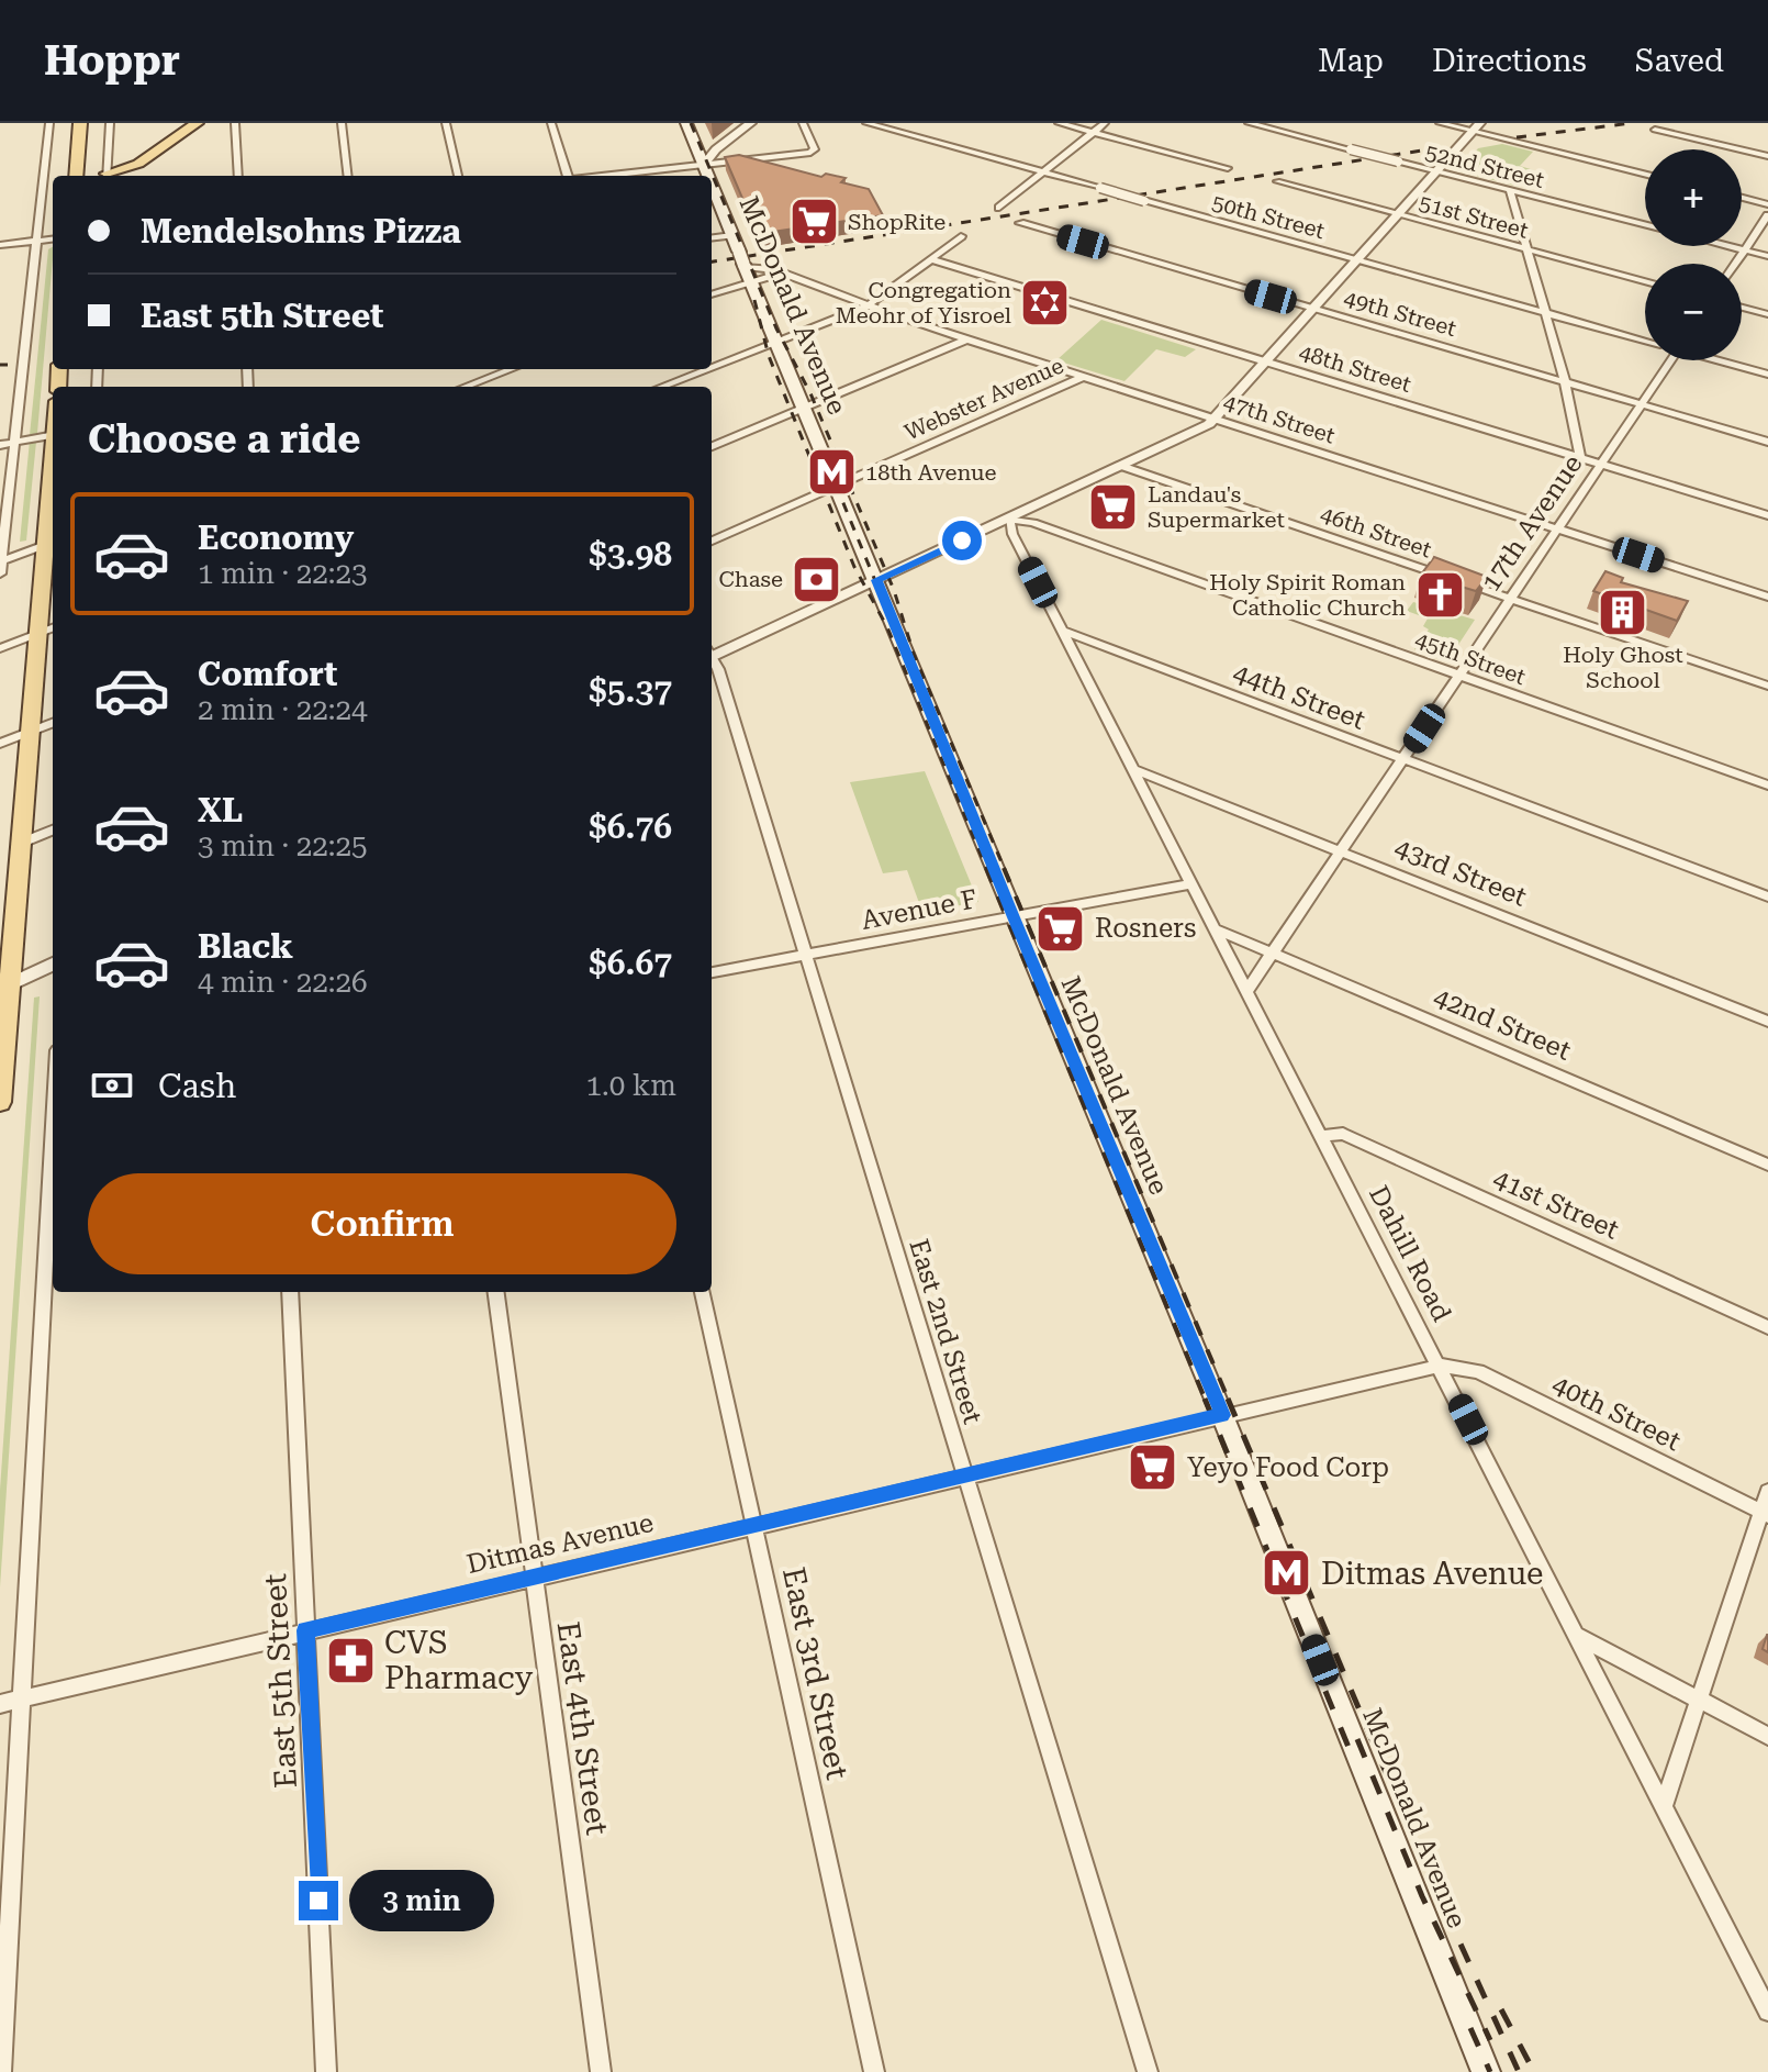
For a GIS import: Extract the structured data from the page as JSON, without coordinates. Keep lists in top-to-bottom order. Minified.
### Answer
{"streets":{"main road":["McDonald Avenue"],"street":["52nd Street","50th Street","51st Street","49th Street","48th Street","Webster Avenue","47th Street","17th Avenue","46th Street","45th Street","44th Street","43rd Street","Avenue F","42nd Street","41st Street","Dahill Road","East 2nd Street","40th Street","Ditmas Avenue","East 3rd Street","East 5th Street","East 4th Street"]},"crossings":[["McDonald Avenue","Webster Avenue"],["McDonald Avenue","47th Street"],["McDonald Avenue","Avenue F"],["McDonald Avenue","Ditmas Avenue"],["49th Street","17th Avenue"],["48th Street","17th Avenue"],["Webster Avenue","47th Street"],["47th Street","17th Avenue"],["17th Avenue","46th Street"],["17th Avenue","45th Street"],["17th Avenue","44th Street"],["17th Avenue","43rd Street"],["17th Avenue","42nd Street"],["17th Avenue","Dahill Road"],["45th Street","Dahill Road"],["44th Street","Dahill Road"],["43rd Street","Dahill Road"],["Avenue F","Dahill Road"],["Avenue F","East 2nd Street"],["42nd Street","Dahill Road"],["41st Street","Dahill Road"],["Dahill Road","40th Street"],["Dahill Road","Ditmas Avenue"],["East 2nd Street","Ditmas Avenue"],["40th Street","Ditmas Avenue"],["Ditmas Avenue","East 3rd Street"],["Ditmas Avenue","East 5th Street"],["Ditmas Avenue","East 4th Street"]],"places":{"supermarket":["ShopRite","Landau's Supermarket","Rosners","Yeyo Food Corp"],"synagogue":["Congregation Meohr of Yisroel"],"metro station":["18th Avenue","Ditmas Avenue"],"bank":["Chase"],"church":["Holy Spirit Roman Catholic Church"],"building":["Holy Ghost School"],"pharmacy":["CVS Pharmacy"]},"page":{"header":"Hoppr","nav":["Map","Directions","Saved"],"map_buttons":["+","−"],"banner":["Mendelsohns Pizza","East 5th Street"],"heading":"Choose a ride","list":[{"name":"Economy","note":"1 min · 22:23","value":"$3.98"},{"name":"Comfort","note":"2 min · 22:24","value":"$5.37"},{"name":"XL","note":"3 min · 22:25","value":"$6.76"},{"name":"Black","note":"4 min · 22:26","value":"$6.67"}],"pay":["Cash","1.0 km"],"buttons":"Confirm","bubble":"3 min"}}
